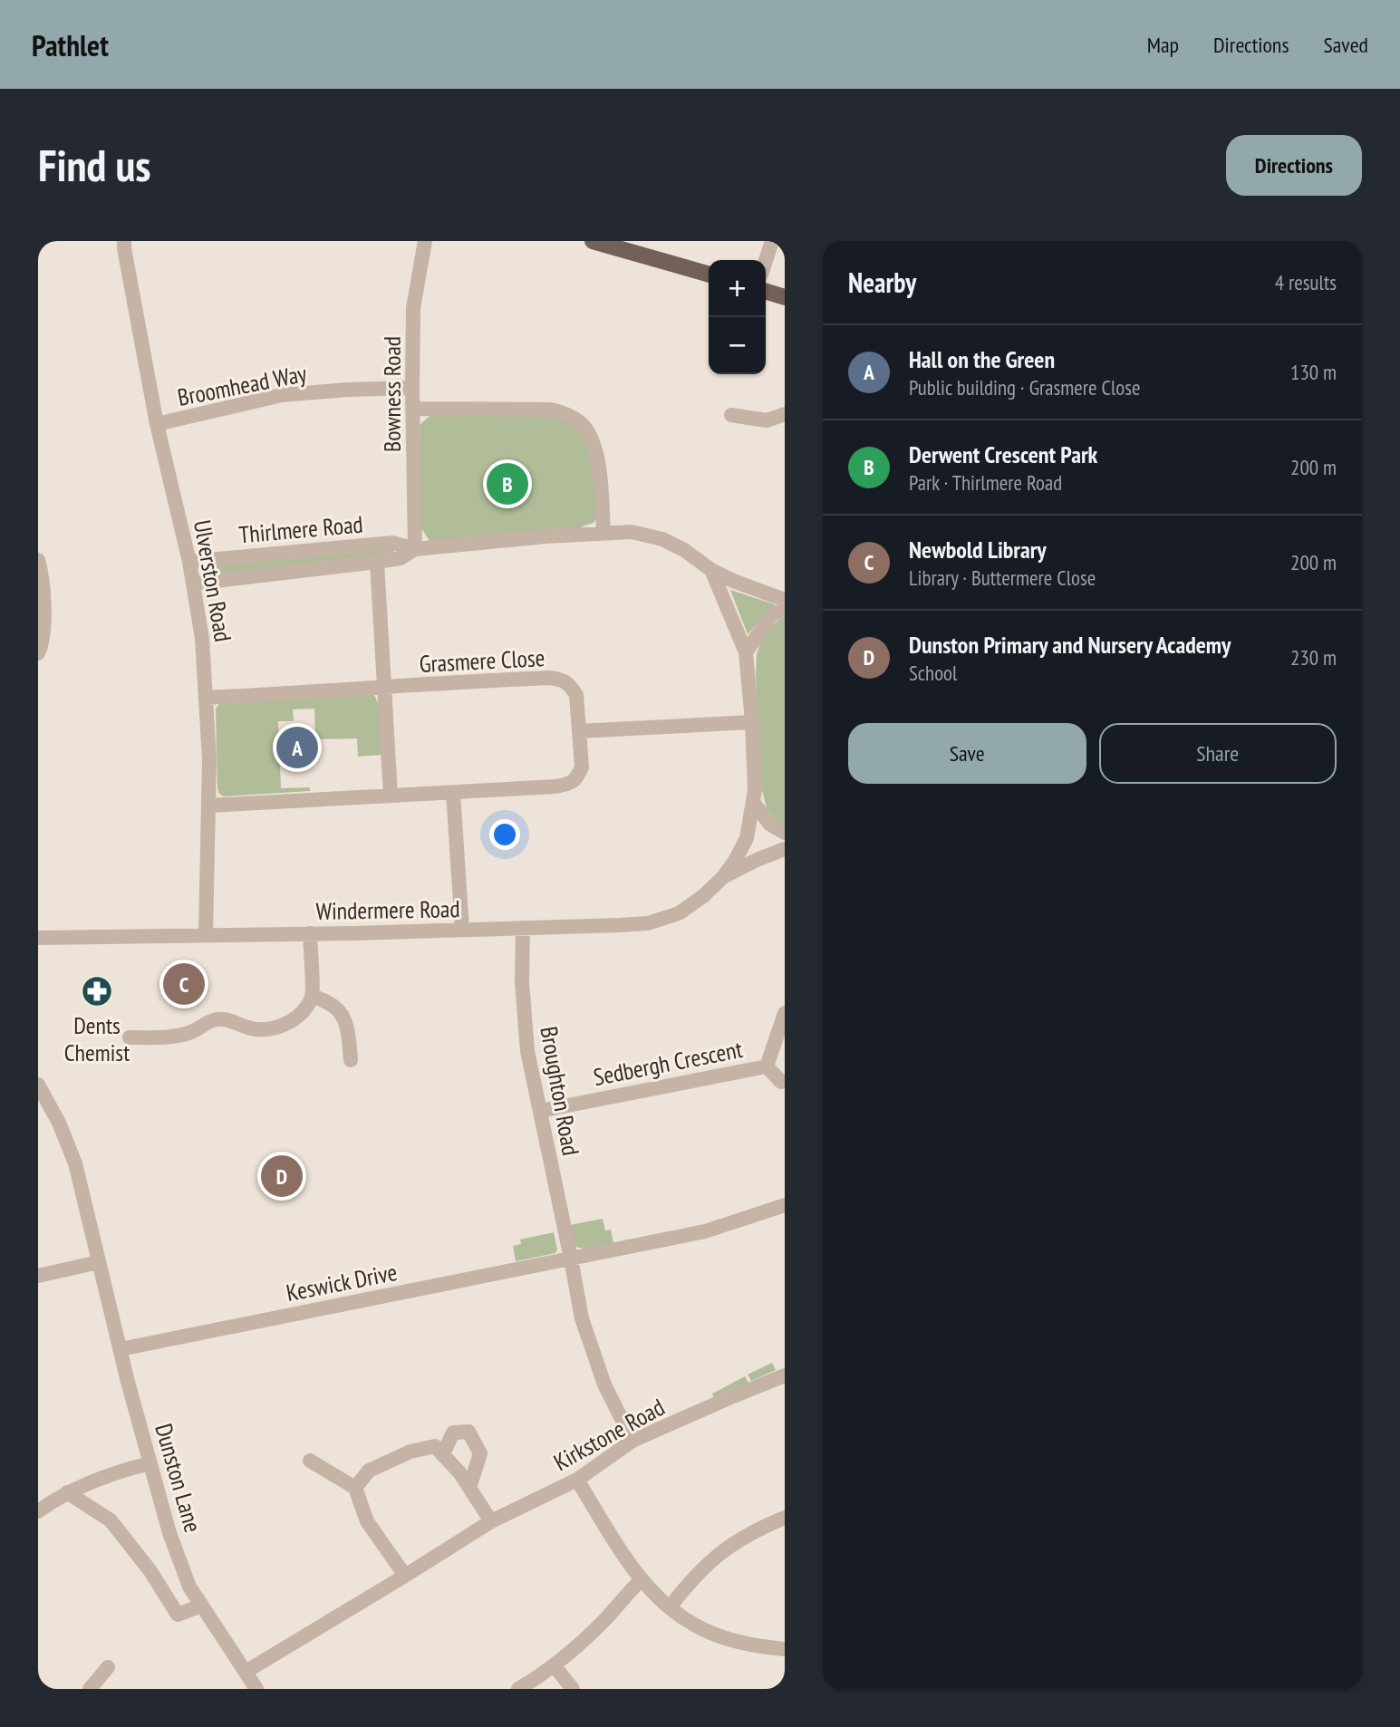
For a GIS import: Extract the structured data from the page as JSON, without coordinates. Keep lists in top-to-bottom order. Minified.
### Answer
{"streets":{"street":["Broomhead Way","Bowness Road","Thirlmere Road","Ulverston Road","Grasmere Close","Windermere Road","Sedbergh Crescent","Broughton Road","Keswick Drive","Kirkstone Road","Dunston Lane"]},"crossings":[["Broomhead Way","Bowness Road"],["Broomhead Way","Ulverston Road"],["Bowness Road","Thirlmere Road"],["Thirlmere Road","Ulverston Road"],["Ulverston Road","Grasmere Close"],["Ulverston Road","Windermere Road"],["Windermere Road","Broughton Road"],["Sedbergh Crescent","Broughton Road"],["Broughton Road","Keswick Drive"],["Keswick Drive","Dunston Lane"],["Kirkstone Road","Dunston Lane"]],"places":{"pharmacy":["Dents Chemist"]},"page":{"header":"Pathlet","nav":["Map","Directions","Saved"],"buttons":["Directions",["Save","Share"]],"title":"Find us","heading":["Nearby","4 results"],"map_buttons":["+","−"],"list":[{"mark":"A","name":"Hall on the Green","note":"Public building · Grasmere Close","value":"130 m"},{"mark":"B","name":"Derwent Crescent Park","note":"Park · Thirlmere Road","value":"200 m"},{"mark":"C","name":"Newbold Library","note":"Library · Buttermere Close","value":"200 m"},{"mark":"D","name":"Dunston Primary and Nursery Academy","note":"School","value":"230 m"}],"pins":["B","A","C","D"]}}
